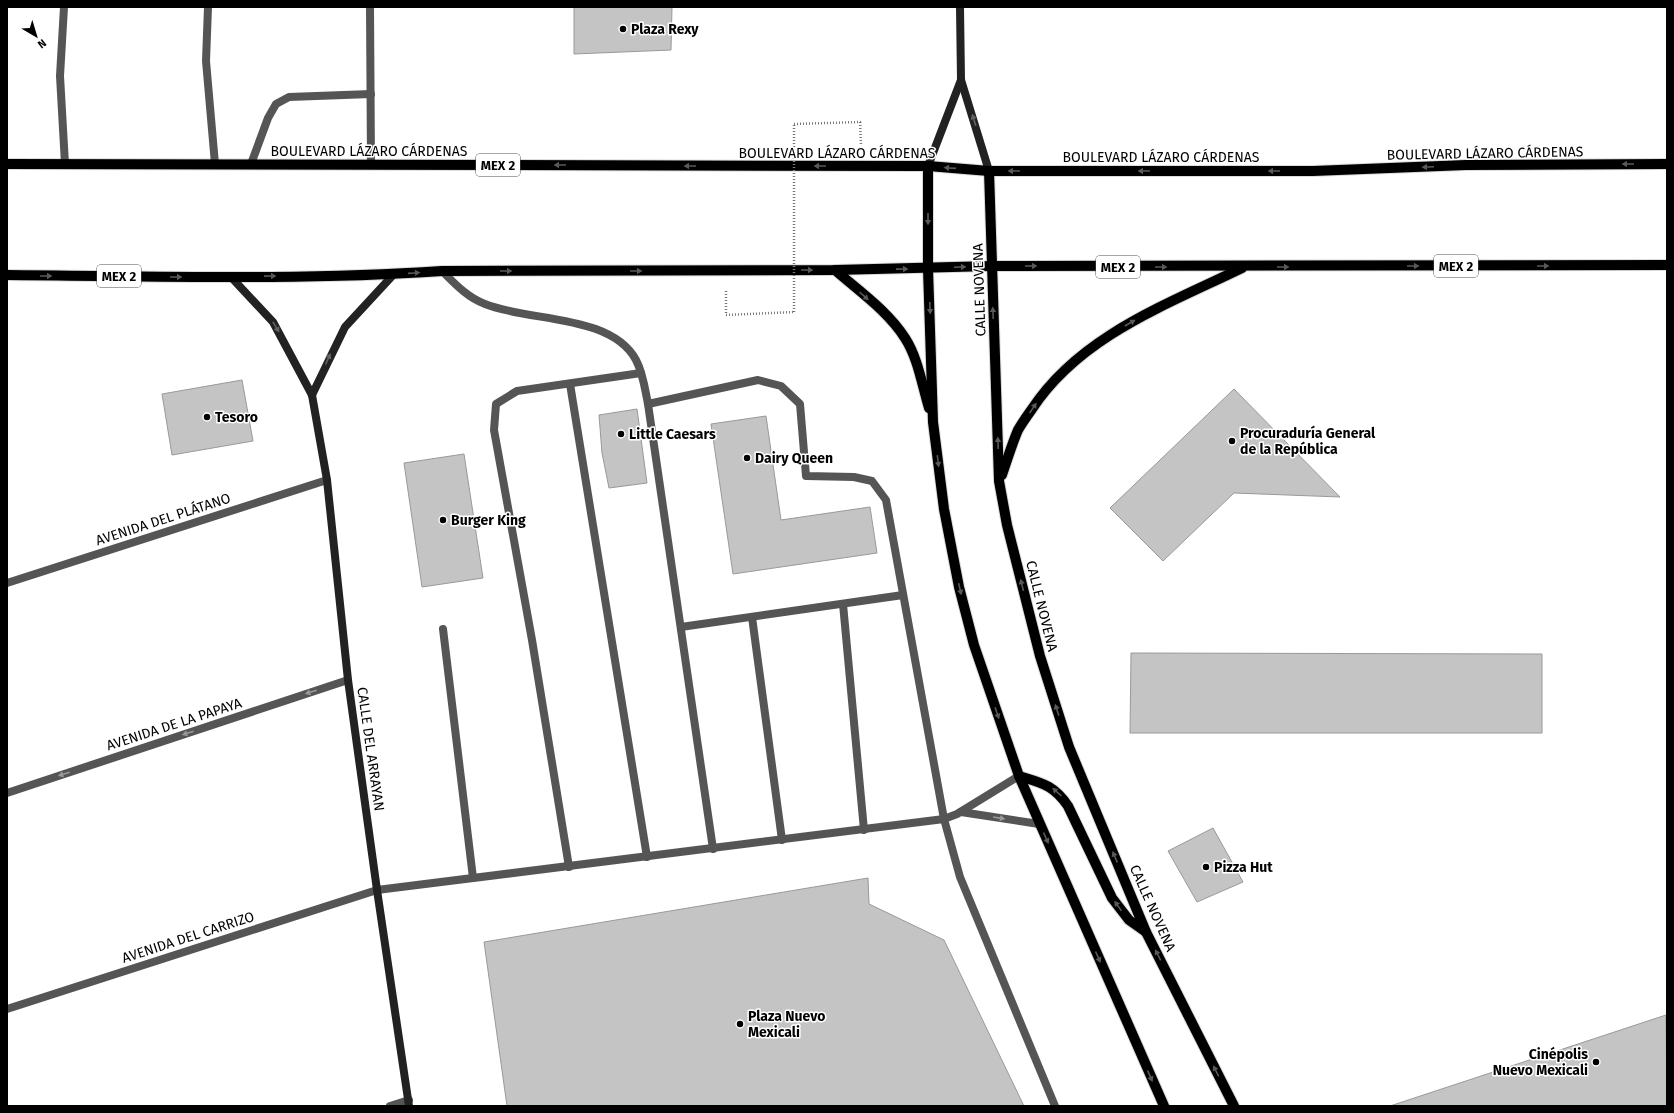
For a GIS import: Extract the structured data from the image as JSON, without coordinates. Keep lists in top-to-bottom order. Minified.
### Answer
{"streets":{"main road":["BOULEVARD LÁZARO CÁRDENAS","MEX 2","CALLE NOVENA"],"street":["AVENIDA DEL PLÁTANO","AVENIDA DE LA PAPAYA","CALLE DEL ARRAYAN","AVENIDA DEL CARRIZO"]},"crossings":[["BOULEVARD LÁZARO CÁRDENAS","CALLE NOVENA"],["MEX 2","CALLE NOVENA"],["MEX 2","CALLE DEL ARRAYAN"],["CALLE NOVENA","AVENIDA DEL CARRIZO"],["AVENIDA DEL PLÁTANO","CALLE DEL ARRAYAN"],["AVENIDA DE LA PAPAYA","CALLE DEL ARRAYAN"],["CALLE DEL ARRAYAN","AVENIDA DEL CARRIZO"]],"one_way":["BOULEVARD LÁZARO CÁRDENAS","AVENIDA DE LA PAPAYA"],"places":["Plaza Rexy","Tesoro","Little Caesars","Procuraduría General de la República","Dairy Queen","Burger King","Pizza Hut","Plaza Nuevo Mexicali","Cinépolis Nuevo Mexicali"],"north":"bottom right"}
